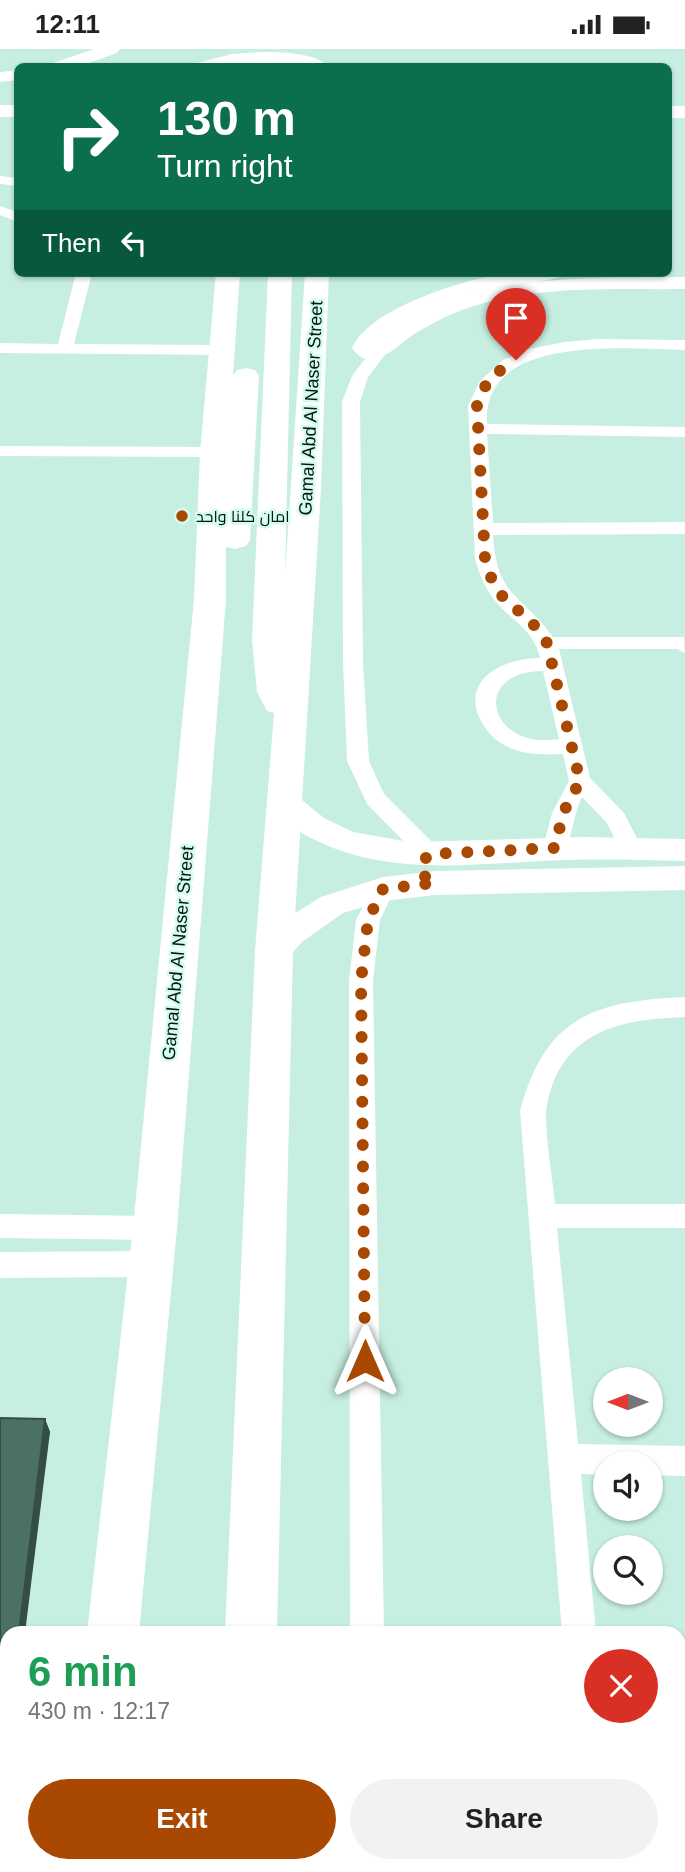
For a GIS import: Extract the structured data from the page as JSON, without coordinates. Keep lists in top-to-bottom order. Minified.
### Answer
{"streets":{"main road":["Gamal Abd Al Naser Street"]},"places":["امان كلنا واحد"],"north":"left","page":{"status":"12:11","turn":["130 m","Turn right"],"then":"Then","heading":["6 min","430 m · 12:17"],"buttons":["Exit","Share"]}}
